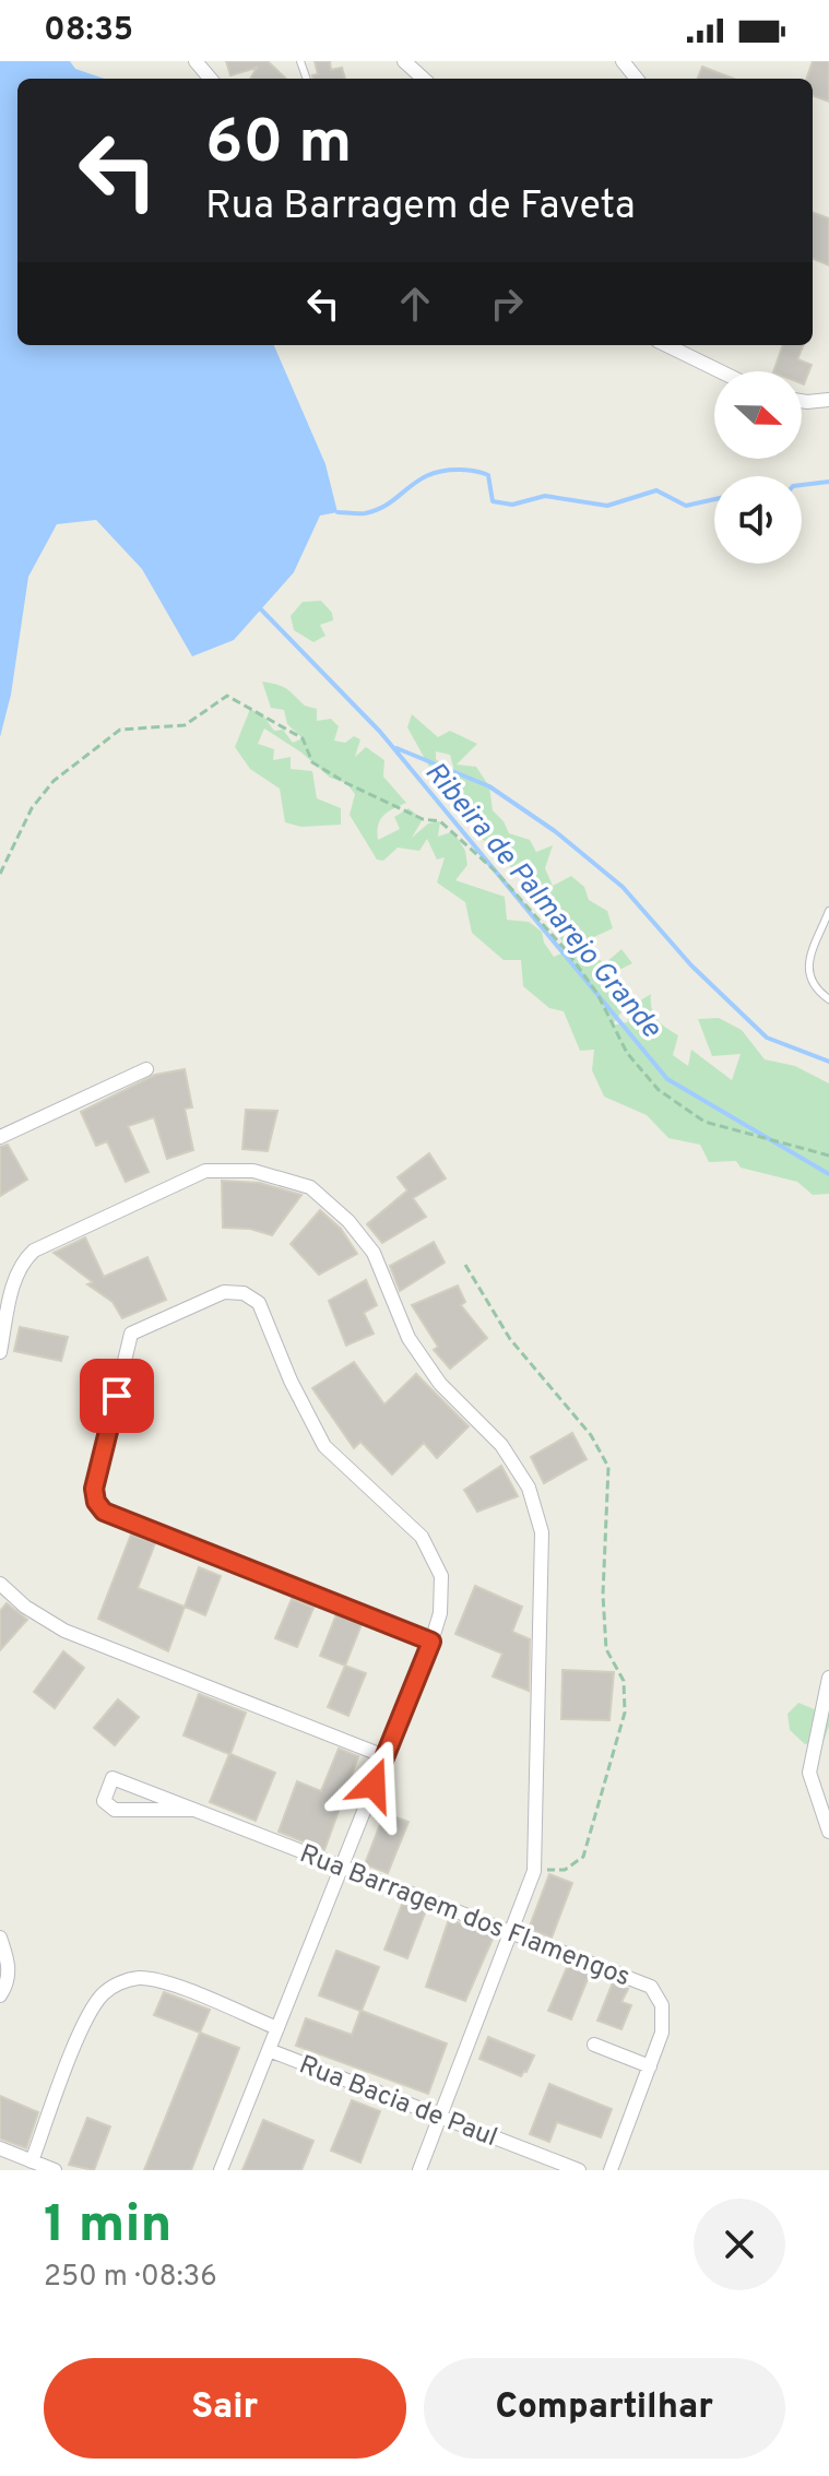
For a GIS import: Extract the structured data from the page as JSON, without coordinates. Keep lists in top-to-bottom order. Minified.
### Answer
{"streets":{"street":["Rua Barragem dos Flamengos","Rua Bacia de Paul"]},"water":["Ribeira de Palmarejo Grande"],"north":"right","page":{"status":"08:35","turn":["60 m","Rua Barragem de Faveta"],"heading":["1 min","250 m · 08:36"],"buttons":["Sair","Compartilhar"]}}
